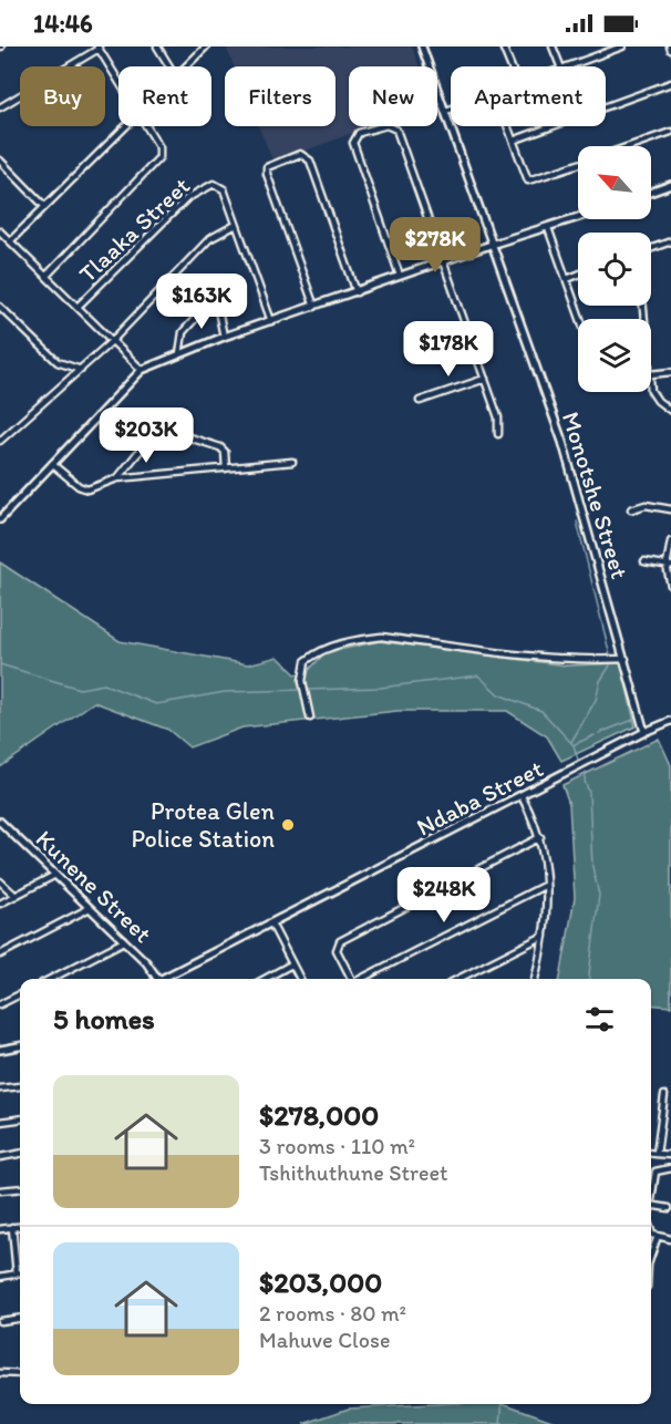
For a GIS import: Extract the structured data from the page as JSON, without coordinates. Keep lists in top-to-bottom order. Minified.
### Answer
{"streets":{"street":["Tlaaka Street","Monotshe Street","Ndaba Street","Kunene Street"]},"crossings":[["Monotshe Street","Ndaba Street"]],"places":["Protea Glen Police Station"],"north":"top left","page":{"status":"14:46","chip":["Buy","Rent","Filters","New","Apartment"],"price":["$278K","$163K","$178K","$203K","$248K"],"heading":"5 homes","list":[{"name":"$278,000","note":"3 rooms · 110 m² · Tshithuthune Street"},{"name":"$203,000","note":"2 rooms · 80 m² · Mahuve Close"}]}}
